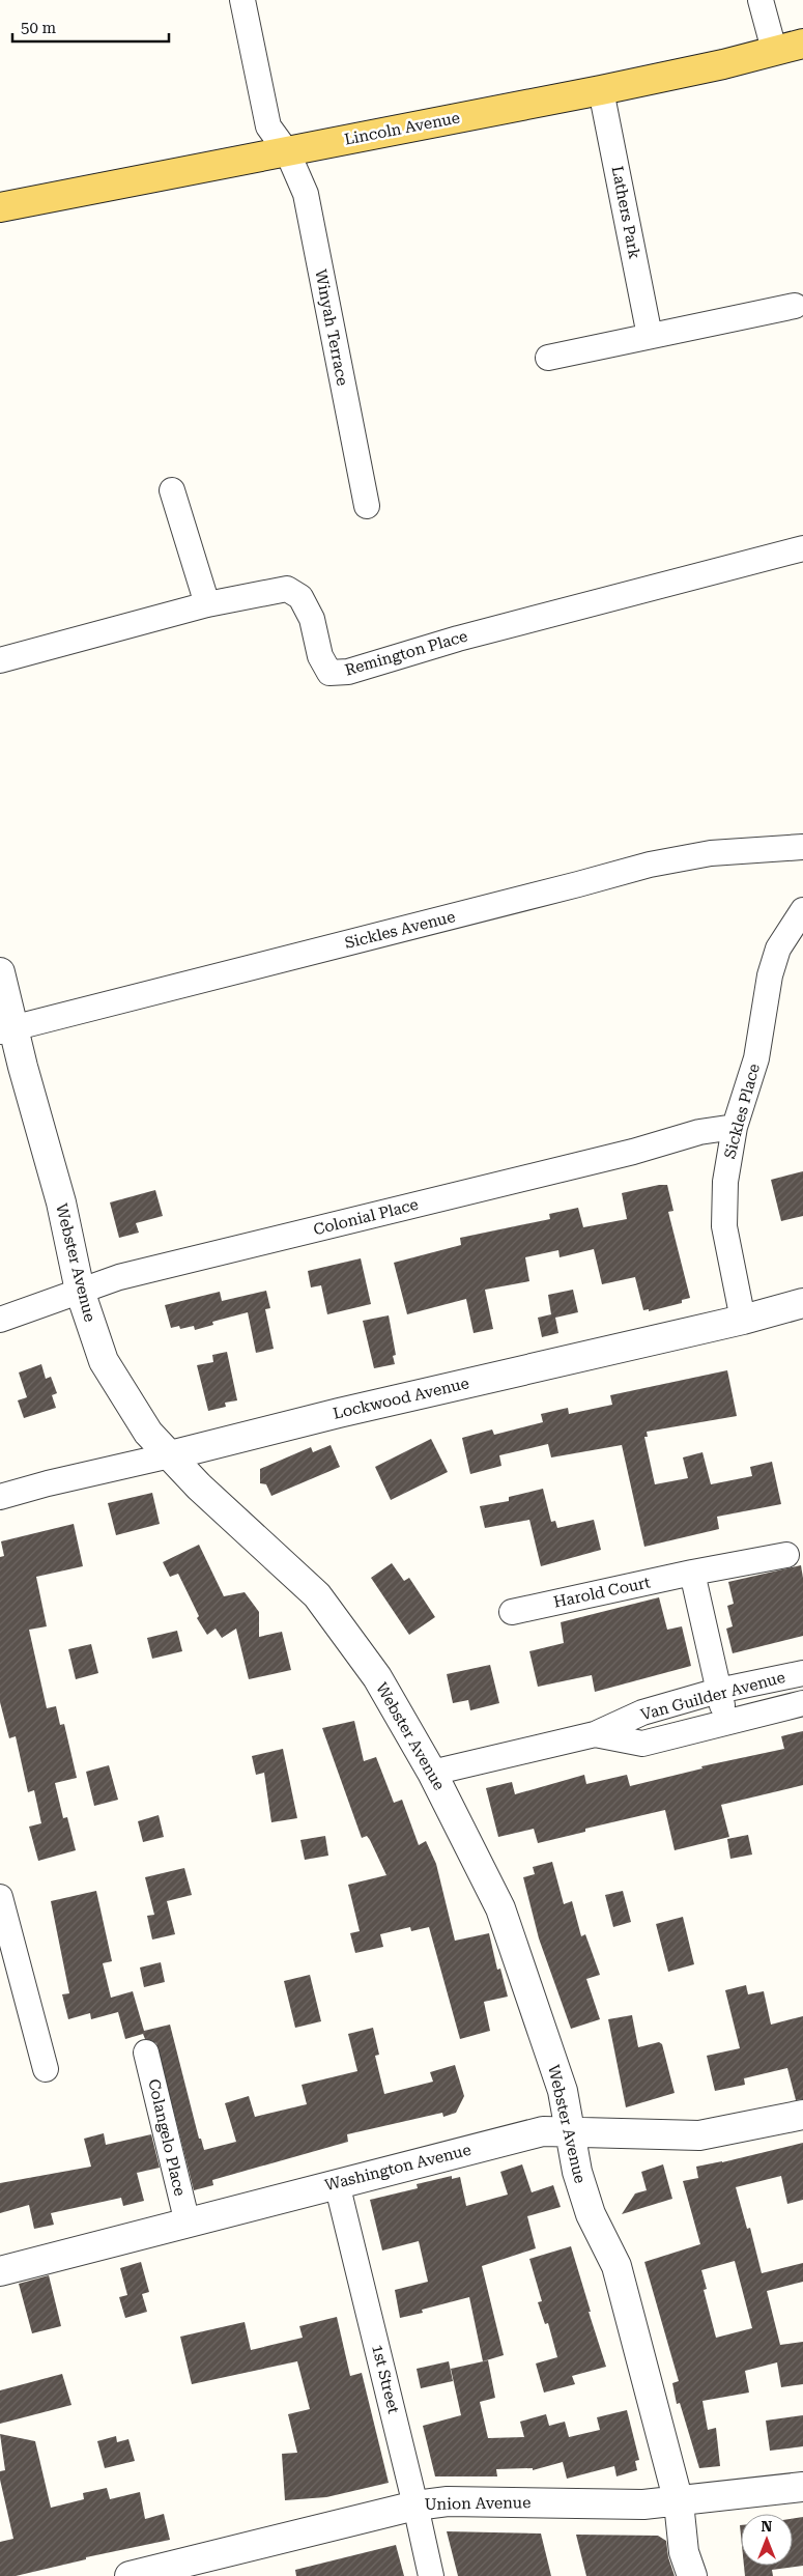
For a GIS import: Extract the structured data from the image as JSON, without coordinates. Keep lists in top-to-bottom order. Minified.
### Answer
{"streets":{"main road":["Lincoln Avenue"],"street":["Lathers Park","Winyah Terrace","Remington Place","Sickles Avenue","Sickles Place","Colonial Place","Webster Avenue","Lockwood Avenue","Harold Court","Van Guilder Avenue","Colangelo Place","Washington Avenue","1st Street","Union Avenue"]},"crossings":[["Lincoln Avenue","Lathers Park"],["Lincoln Avenue","Winyah Terrace"],["Sickles Avenue","Webster Avenue"],["Sickles Place","Colonial Place"],["Sickles Place","Lockwood Avenue"],["Colonial Place","Webster Avenue"],["Webster Avenue","Lockwood Avenue"],["Webster Avenue","Van Guilder Avenue"],["Webster Avenue","Washington Avenue"],["Webster Avenue","Union Avenue"],["Colangelo Place","Washington Avenue"],["Washington Avenue","1st Street"],["1st Street","Union Avenue"]],"scale_bar":"50 m","north":"top"}
